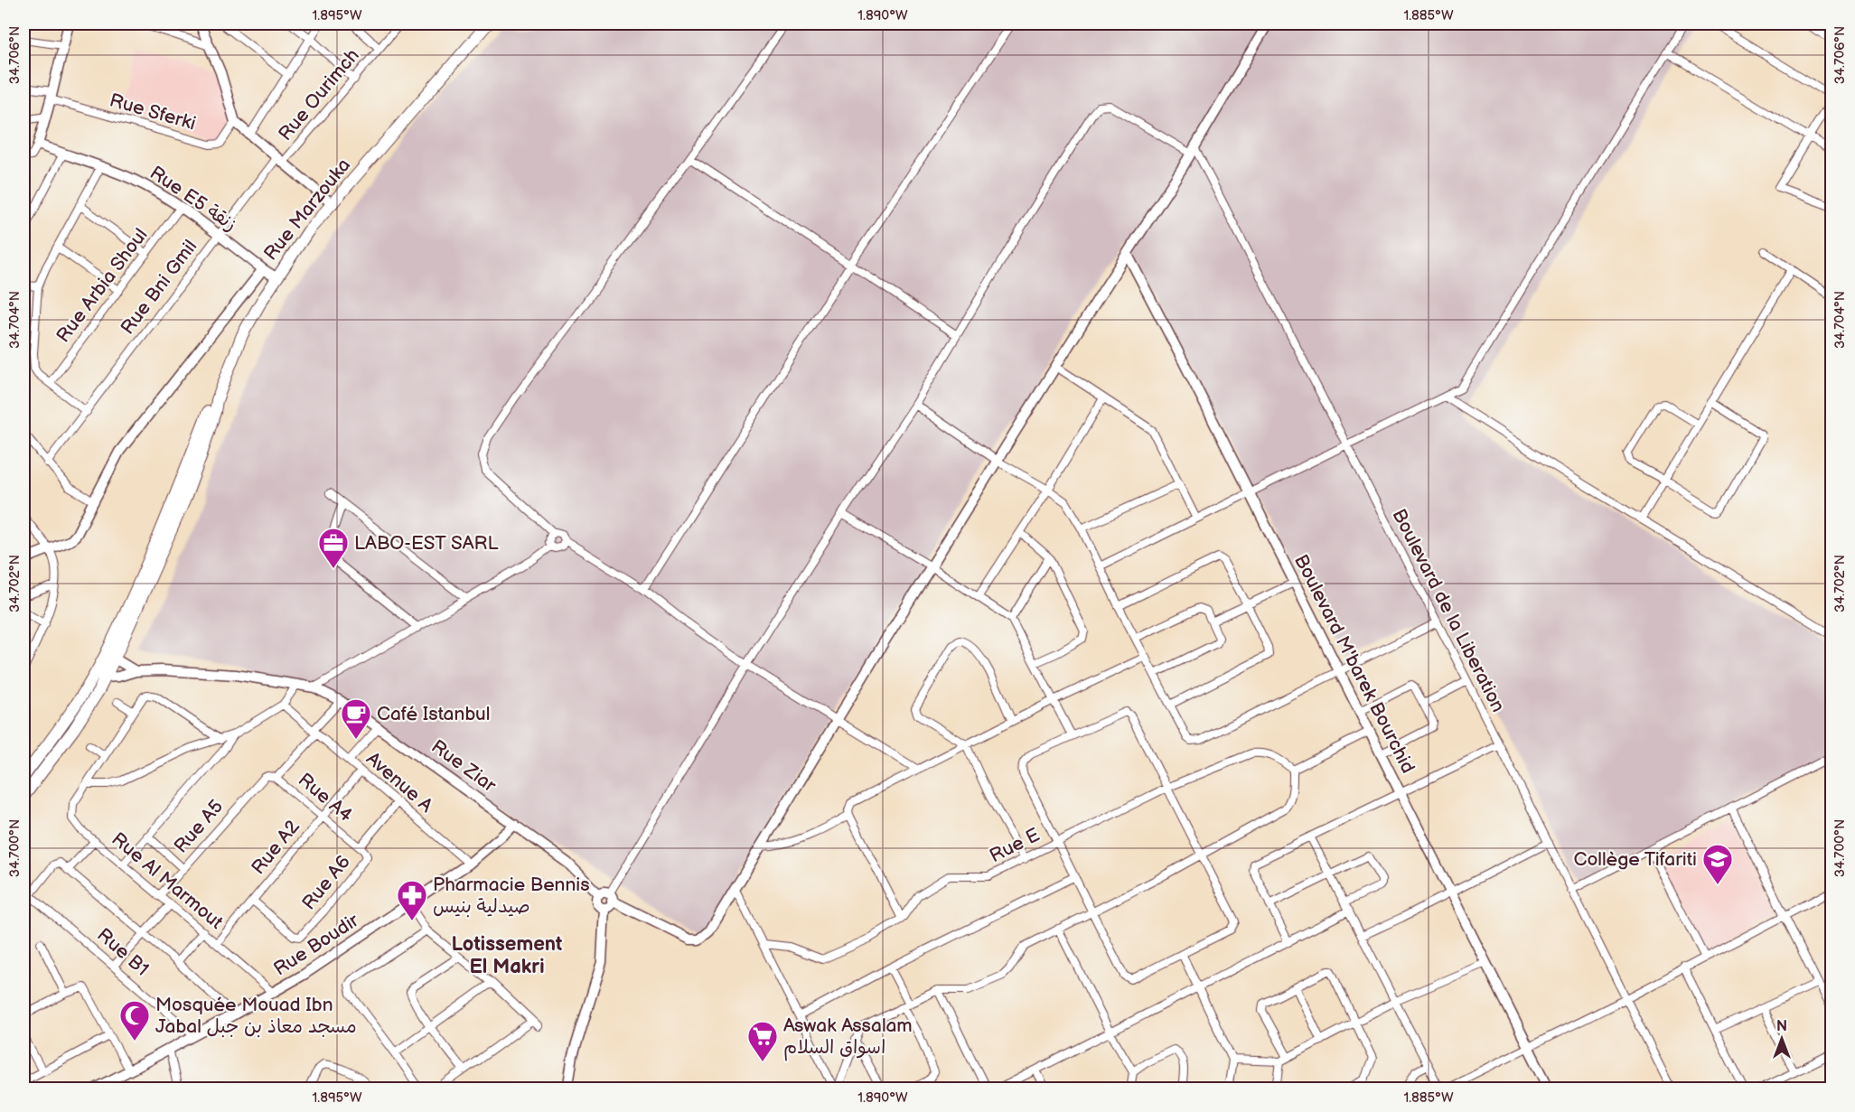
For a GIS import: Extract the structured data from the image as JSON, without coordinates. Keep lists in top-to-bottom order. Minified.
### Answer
{"streets":{"main road":["Rue Marzouka"],"street":["Rue Ourimch","Rue Sferki","Rue E5 زنقة","Rue Arbia Shoul","Rue Bni Gmil","Boulevard de la Liberation","Boulevard M'barek Bourchid","Rue Ziar","Avenue A","Rue A4","Rue A5","Rue E","Rue A2","Rue Al Marmout","Rue A6","Rue Boudir","Rue B1"]},"crossings":[["Rue Ourimch","Rue Bni Gmil"],["Rue E5 زنقة","Rue Marzouka"],["Rue E5 زنقة","Rue Arbia Shoul"],["Rue E5 زنقة","Rue Bni Gmil"],["Rue Ziar","Rue Boudir"],["Avenue A","Rue A2"],["Avenue A","Rue A6"],["Avenue A","Rue Boudir"],["Rue A4","Rue A5"],["Rue A4","Rue A2"],["Rue A4","Rue A6"],["Rue A5","Rue Al Marmout"],["Rue A2","Rue Al Marmout"],["Rue A2","Rue A6"],["Rue Al Marmout","Rue Boudir"],["Rue Boudir","Rue B1"]],"districts":["Lotissement El Makri"],"places":{"office":["LABO-EST SARL"],"cafe":["Café Istanbul"],"school or university":["Collège Tifariti"],"pharmacy":["Pharmacie Bennis صيدلية بنيس"],"mosque":["Mosquée Mouad Ibn Jabal مسجد معاذ بن جبل"],"supermarket":["Aswak Assalam اسواق السلام"]},"north":"top","coordinates":["1.895°W","1.890°W","1.885°W","34.706°N","34.704°N","34.702°N","34.700°N"]}
